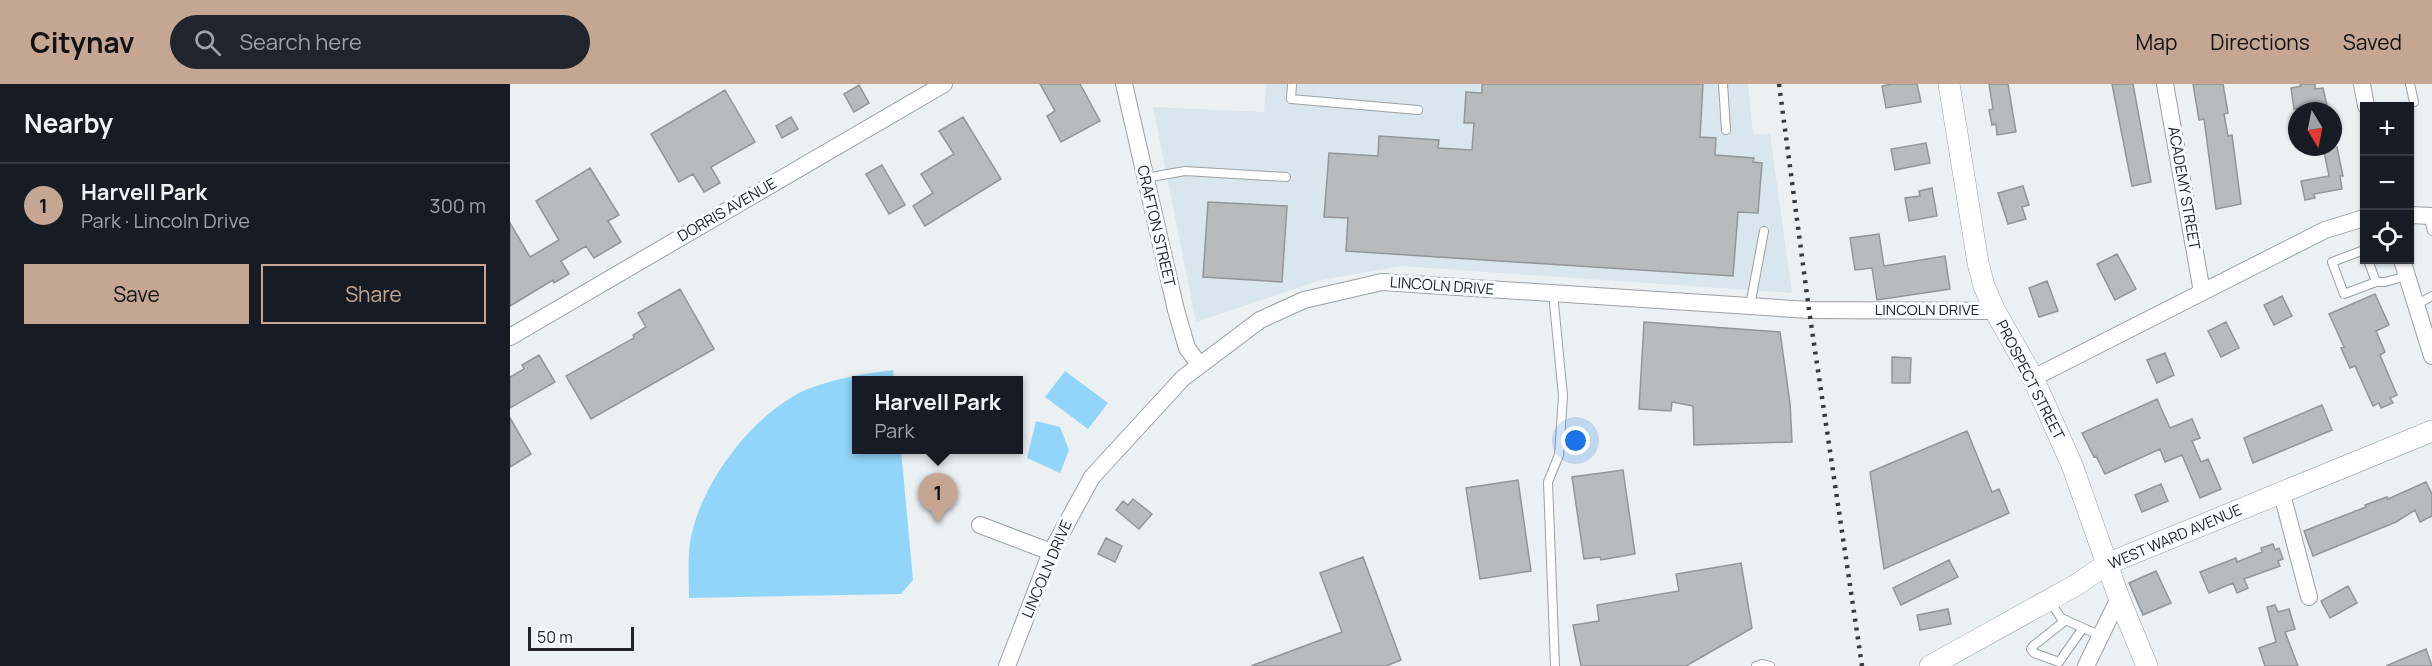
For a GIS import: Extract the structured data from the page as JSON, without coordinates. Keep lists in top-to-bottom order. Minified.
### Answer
{"streets":{"street":["ACADEMY STREET","DORRIS AVENUE","CRAFTON STREET","LINCOLN DRIVE","PROSPECT STREET","WEST WARD AVENUE"]},"crossings":[["CRAFTON STREET","LINCOLN DRIVE"],["LINCOLN DRIVE","PROSPECT STREET"],["PROSPECT STREET","WEST WARD AVENUE"]],"scale_bar":"50 m","north":"bottom","page":{"header":"Citynav","search":"Search here","nav":["Map","Directions","Saved"],"heading":"Nearby","map_buttons":["+","−"],"list":[{"mark":"1","name":"Harvell Park","note":"Park · Lincoln Drive","value":"300 m"}],"buttons":["Save","Share"],"popup":["Harvell Park","Park"],"pins":"1","scale":"50 m"}}
